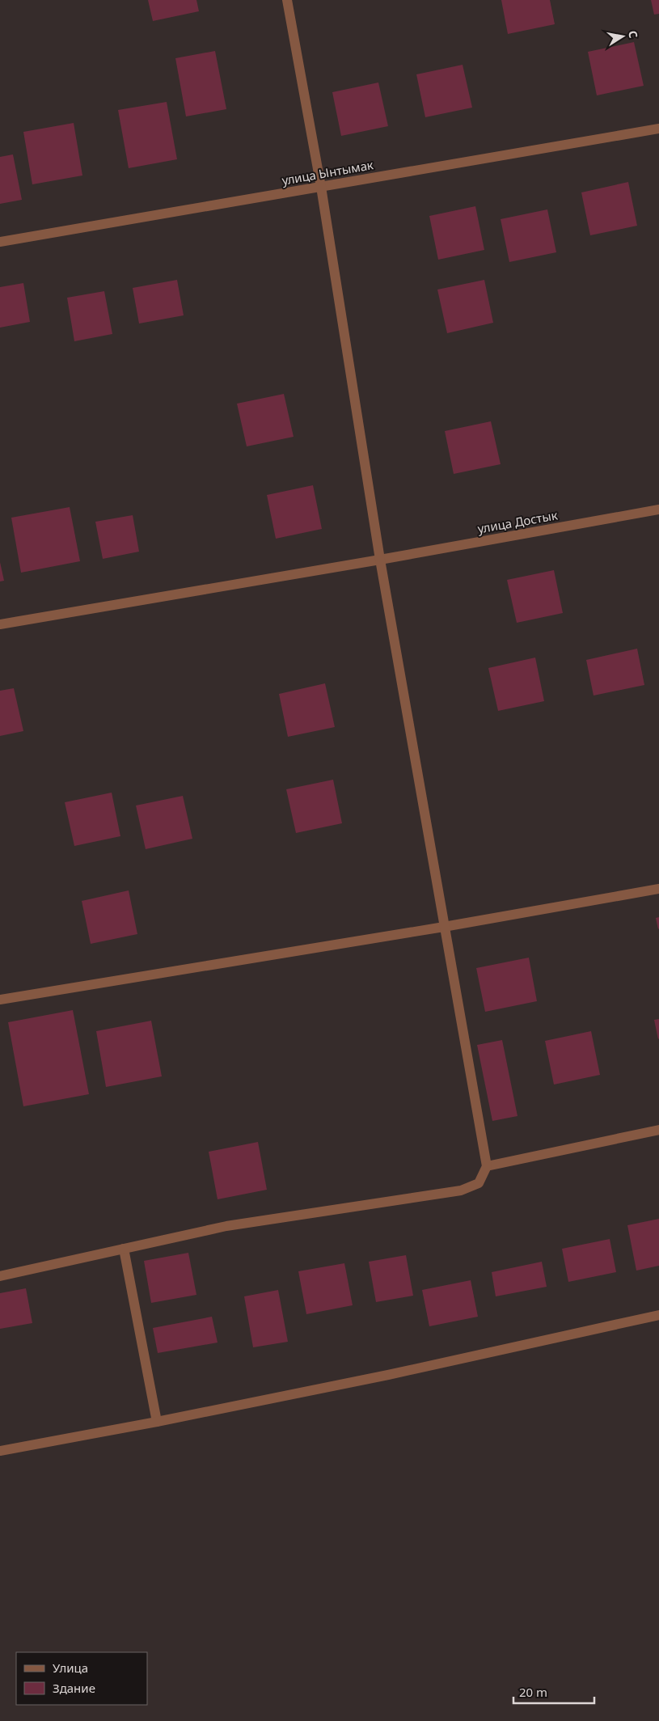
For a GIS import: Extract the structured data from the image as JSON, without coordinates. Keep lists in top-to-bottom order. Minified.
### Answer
{"streets":{"street":["улица Ынтымак","улица Достык"]},"legend":["Улица","Здание"],"scale_bar":"20 m","north":"right"}
